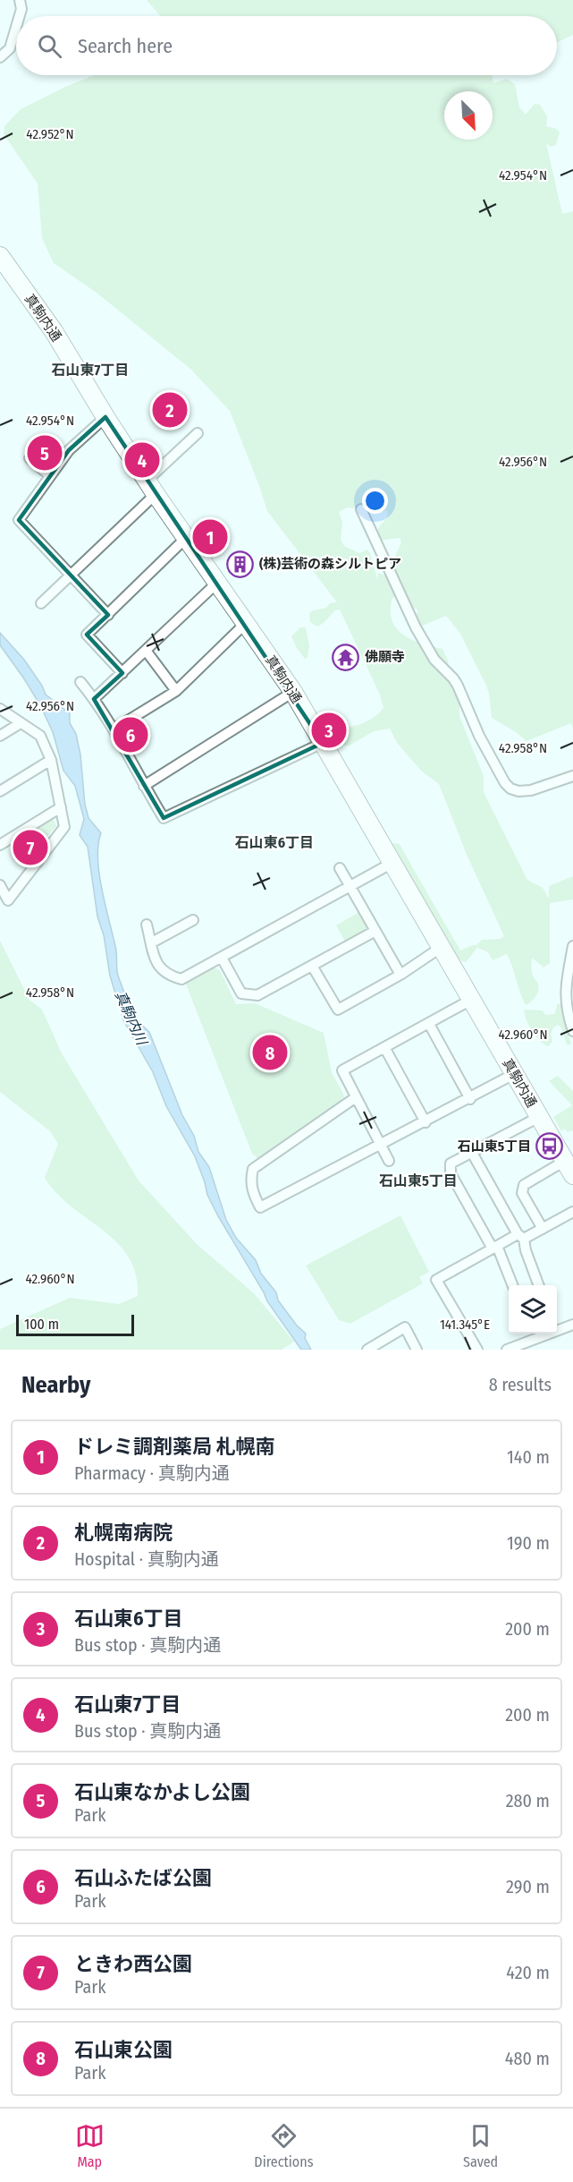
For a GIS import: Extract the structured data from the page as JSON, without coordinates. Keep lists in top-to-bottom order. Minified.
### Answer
{"streets":{"highway":["真駒内通"]},"districts":["石山東7丁目","石山東6丁目","石山東5丁目"],"water":["真駒内川"],"places":{"building":["(株)芸術の森シルトピア"],"temple":["佛願寺"],"bus stop":["石山東5丁目"]},"scale_bar":"100 m","north":"bottom right","page":{"search":"Search here","pins":["2","5","4","1","3","6","7","8"],"scale":"100 m","heading":["Nearby","8 results"],"list":[{"mark":"1","name":"ドレミ調剤薬局 札幌南","note":"Pharmacy · 真駒内通","value":"140 m"},{"mark":"2","name":"札幌南病院","note":"Hospital · 真駒内通","value":"190 m"},{"mark":"3","name":"石山東6丁目","note":"Bus stop · 真駒内通","value":"200 m"},{"mark":"4","name":"石山東7丁目","note":"Bus stop · 真駒内通","value":"200 m"},{"mark":"5","name":"石山東なかよし公園","note":"Park","value":"280 m"},{"mark":"6","name":"石山ふたば公園","note":"Park","value":"290 m"},{"mark":"7","name":"ときわ西公園","note":"Park","value":"420 m"},{"mark":"8","name":"石山東公園","note":"Park","value":"480 m"}],"nav":["Map","Directions","Saved"]},"coordinates":["42.952°N","42.954°N","42.956°N","42.958°N","42.960°N","141.345°E"]}
